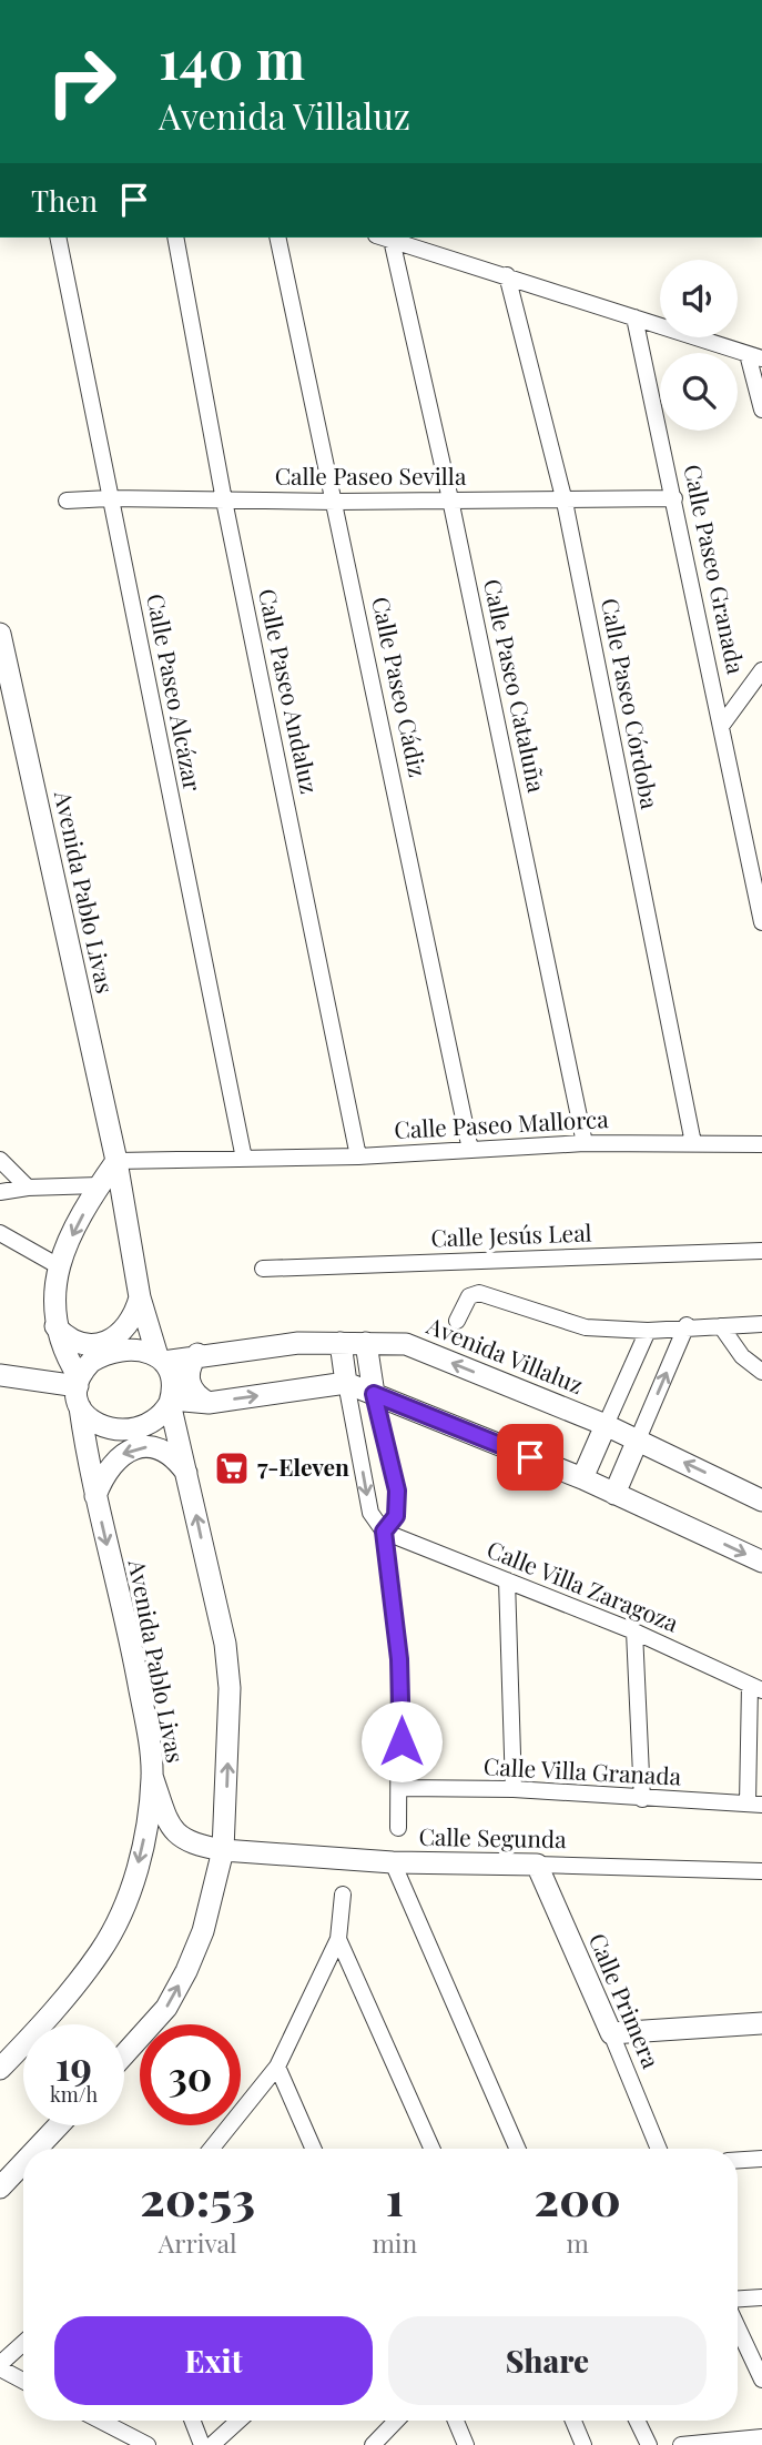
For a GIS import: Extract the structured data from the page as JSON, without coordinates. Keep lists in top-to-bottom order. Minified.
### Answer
{"streets":{"street":["Calle Paseo Sevilla","Calle Paseo Granada","Calle Paseo Cataluña","Calle Paseo Cádiz","Calle Paseo Andaluz","Calle Paseo Alcázar","Calle Paseo Córdoba","Avenida Pablo Livas","Calle Paseo Mallorca","Calle Jesús Leal","Avenida Villaluz","Calle Villa Zaragoza","Calle Villa Granada","Calle Segunda","Calle Primera"]},"crossings":[["Calle Paseo Sevilla","Calle Paseo Granada"],["Calle Paseo Sevilla","Calle Paseo Cataluña"],["Calle Paseo Sevilla","Calle Paseo Cádiz"],["Calle Paseo Sevilla","Calle Paseo Andaluz"],["Calle Paseo Sevilla","Calle Paseo Alcázar"],["Calle Paseo Sevilla","Calle Paseo Córdoba"],["Calle Paseo Cataluña","Calle Paseo Mallorca"],["Calle Paseo Cádiz","Calle Paseo Mallorca"],["Calle Paseo Andaluz","Calle Paseo Mallorca"],["Calle Paseo Alcázar","Calle Paseo Mallorca"],["Calle Paseo Córdoba","Calle Paseo Mallorca"],["Avenida Pablo Livas","Calle Paseo Mallorca"],["Avenida Pablo Livas","Avenida Villaluz"],["Avenida Pablo Livas","Calle Segunda"],["Calle Segunda","Calle Primera"]],"places":{"supermarket":["7-Eleven"]},"page":{"turn":["140 m","Avenida Villaluz"],"then":"Then","speed":"19 km/h","limit":"30","eta":["20:53","Arrival","1","min","200","m"],"buttons":["Exit","Share"]}}
